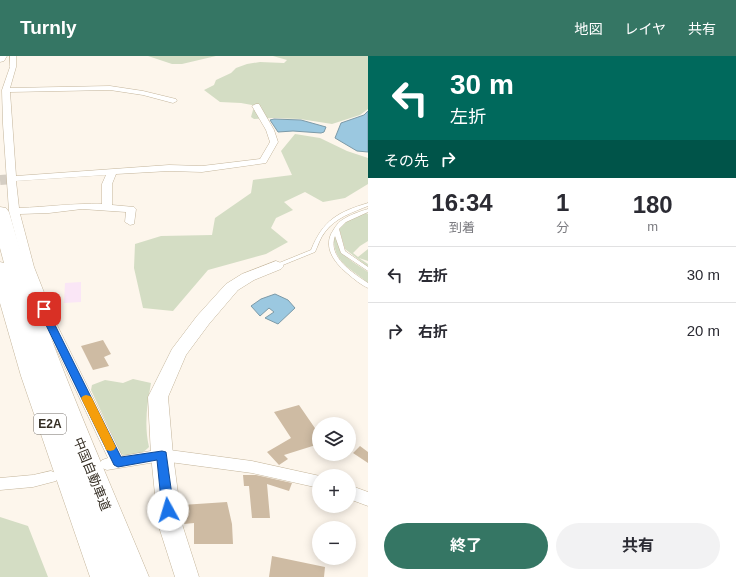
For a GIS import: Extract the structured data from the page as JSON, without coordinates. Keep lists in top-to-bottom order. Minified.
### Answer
{"streets":{"highway":["E2A","中国自動車道"]},"page":{"header":"Turnly","nav":["地図","レイヤ","共有"],"turn":["30 m","左折"],"then":"その先","eta":["16:34","到着","1","分","180","m"],"list":[{"name":"左折","value":"30 m"},{"name":"右折","value":"20 m"}],"map_buttons":["+","−"],"buttons":["終了","共有"]}}
